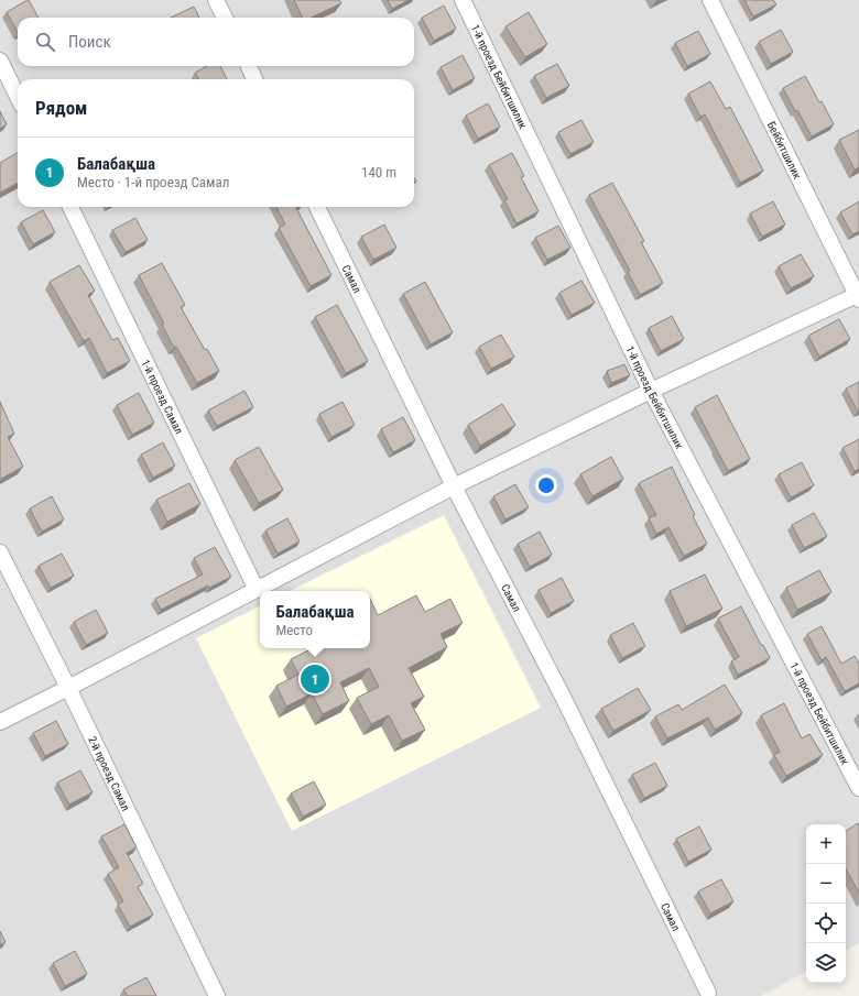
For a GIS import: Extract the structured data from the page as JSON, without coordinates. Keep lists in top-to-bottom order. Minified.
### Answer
{"streets":{"street":["1-й проезд Бейбитшилик","Бейбитшилик","Самал","1-й проезд Самал","2-й проезд Самал"]},"page":{"search":"Поиск","heading":"Рядом","list":[{"mark":"1","name":"Балабақша","note":"Место · 1-й проезд Самал","value":"140 m"}],"popup":["Балабақша","Место"],"pins":"1","map_buttons":["+","−"]}}
